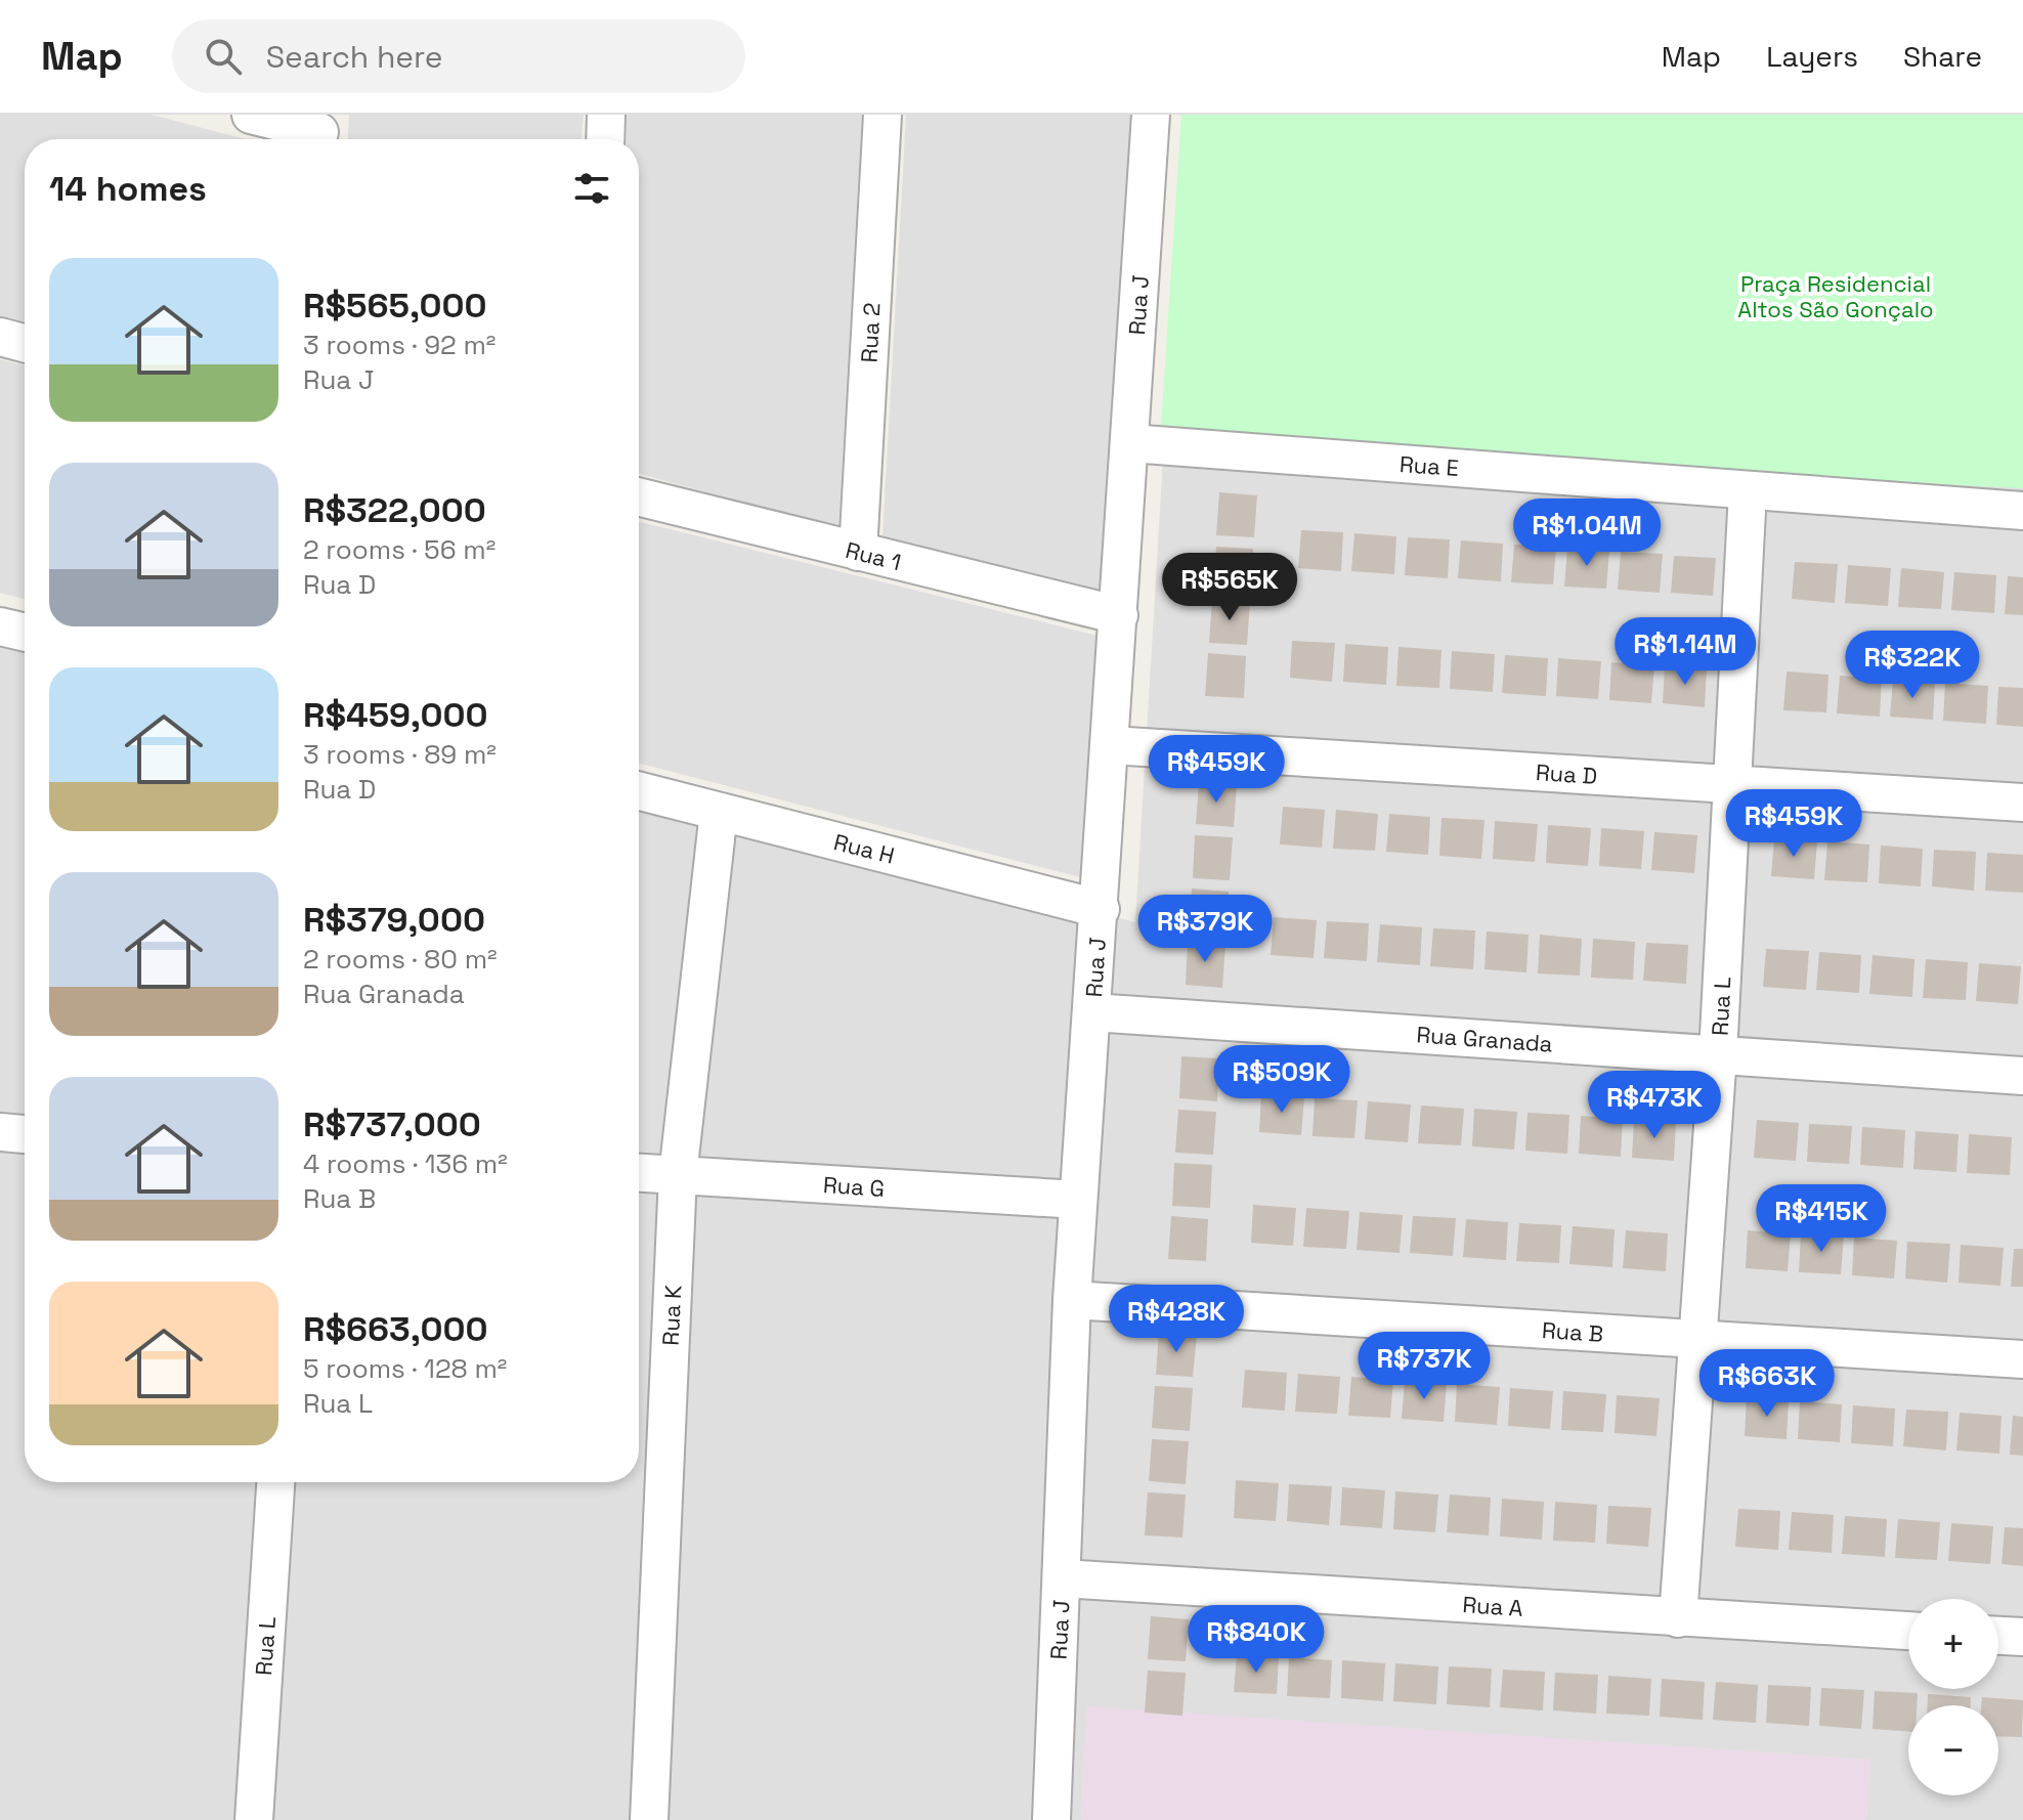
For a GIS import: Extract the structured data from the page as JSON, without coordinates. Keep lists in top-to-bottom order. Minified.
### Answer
{"streets":{"street":["Rua J","Rua 2","Rua E","Rua 1","Rua D","Rua H","Rua L","Rua Granada","Rua G","Rua K","Rua B","Rua A"]},"crossings":[["Rua J","Rua E"],["Rua J","Rua 1"],["Rua J","Rua D"],["Rua J","Rua H"],["Rua J","Rua Granada"],["Rua J","Rua G"],["Rua J","Rua B"],["Rua J","Rua A"],["Rua 2","Rua 1"],["Rua E","Rua L"],["Rua D","Rua L"],["Rua H","Rua K"],["Rua L","Rua Granada"],["Rua L","Rua B"],["Rua L","Rua A"],["Rua G","Rua K"]],"parks":["Praça Residencial Altos São Gonçalo"],"page":{"header":"Map","search":"Search here","nav":["Map","Layers","Share"],"heading":"14 homes","list":[{"name":"R$565,000","note":"3 rooms · 92 m² · Rua J"},{"name":"R$322,000","note":"2 rooms · 56 m² · Rua D"},{"name":"R$459,000","note":"3 rooms · 89 m² · Rua D"},{"name":"R$379,000","note":"2 rooms · 80 m² · Rua Granada"},{"name":"R$737,000","note":"4 rooms · 136 m² · Rua B"},{"name":"R$663,000","note":"5 rooms · 128 m² · Rua L"}],"price":["R$1.04M","R$565K","R$1.14M","R$322K","R$459K","R$459K","R$379K","R$509K","R$473K","R$415K","R$428K","R$737K","R$663K","R$840K"],"map_buttons":["+","−"]}}
